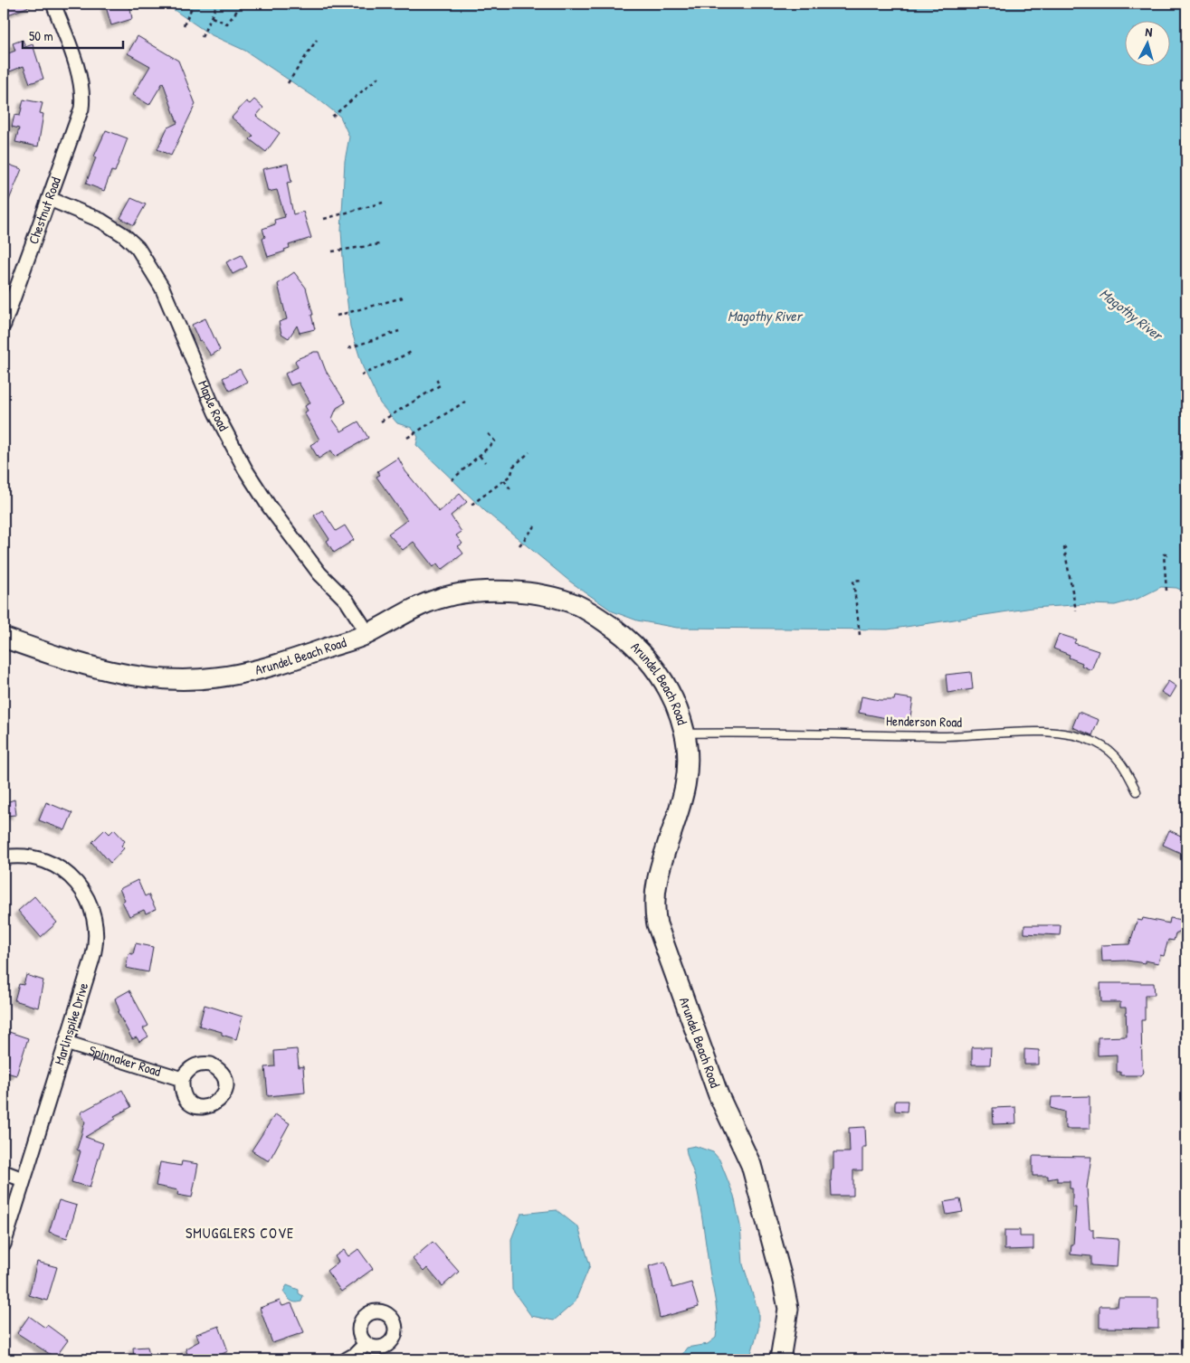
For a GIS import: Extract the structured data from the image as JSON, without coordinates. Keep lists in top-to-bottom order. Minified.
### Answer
{"streets":{"street":["Chestnut Road","Maple Road","Arundel Beach Road","Marlinspike Drive","Spinnaker Road"],"lane":["Henderson Road"]},"crossings":[["Chestnut Road","Maple Road"],["Maple Road","Arundel Beach Road"],["Arundel Beach Road","Henderson Road"],["Marlinspike Drive","Spinnaker Road"]],"districts":["SMUGGLERS COVE"],"water":["Magothy River"],"scale_bar":"50 m","north":"top"}
